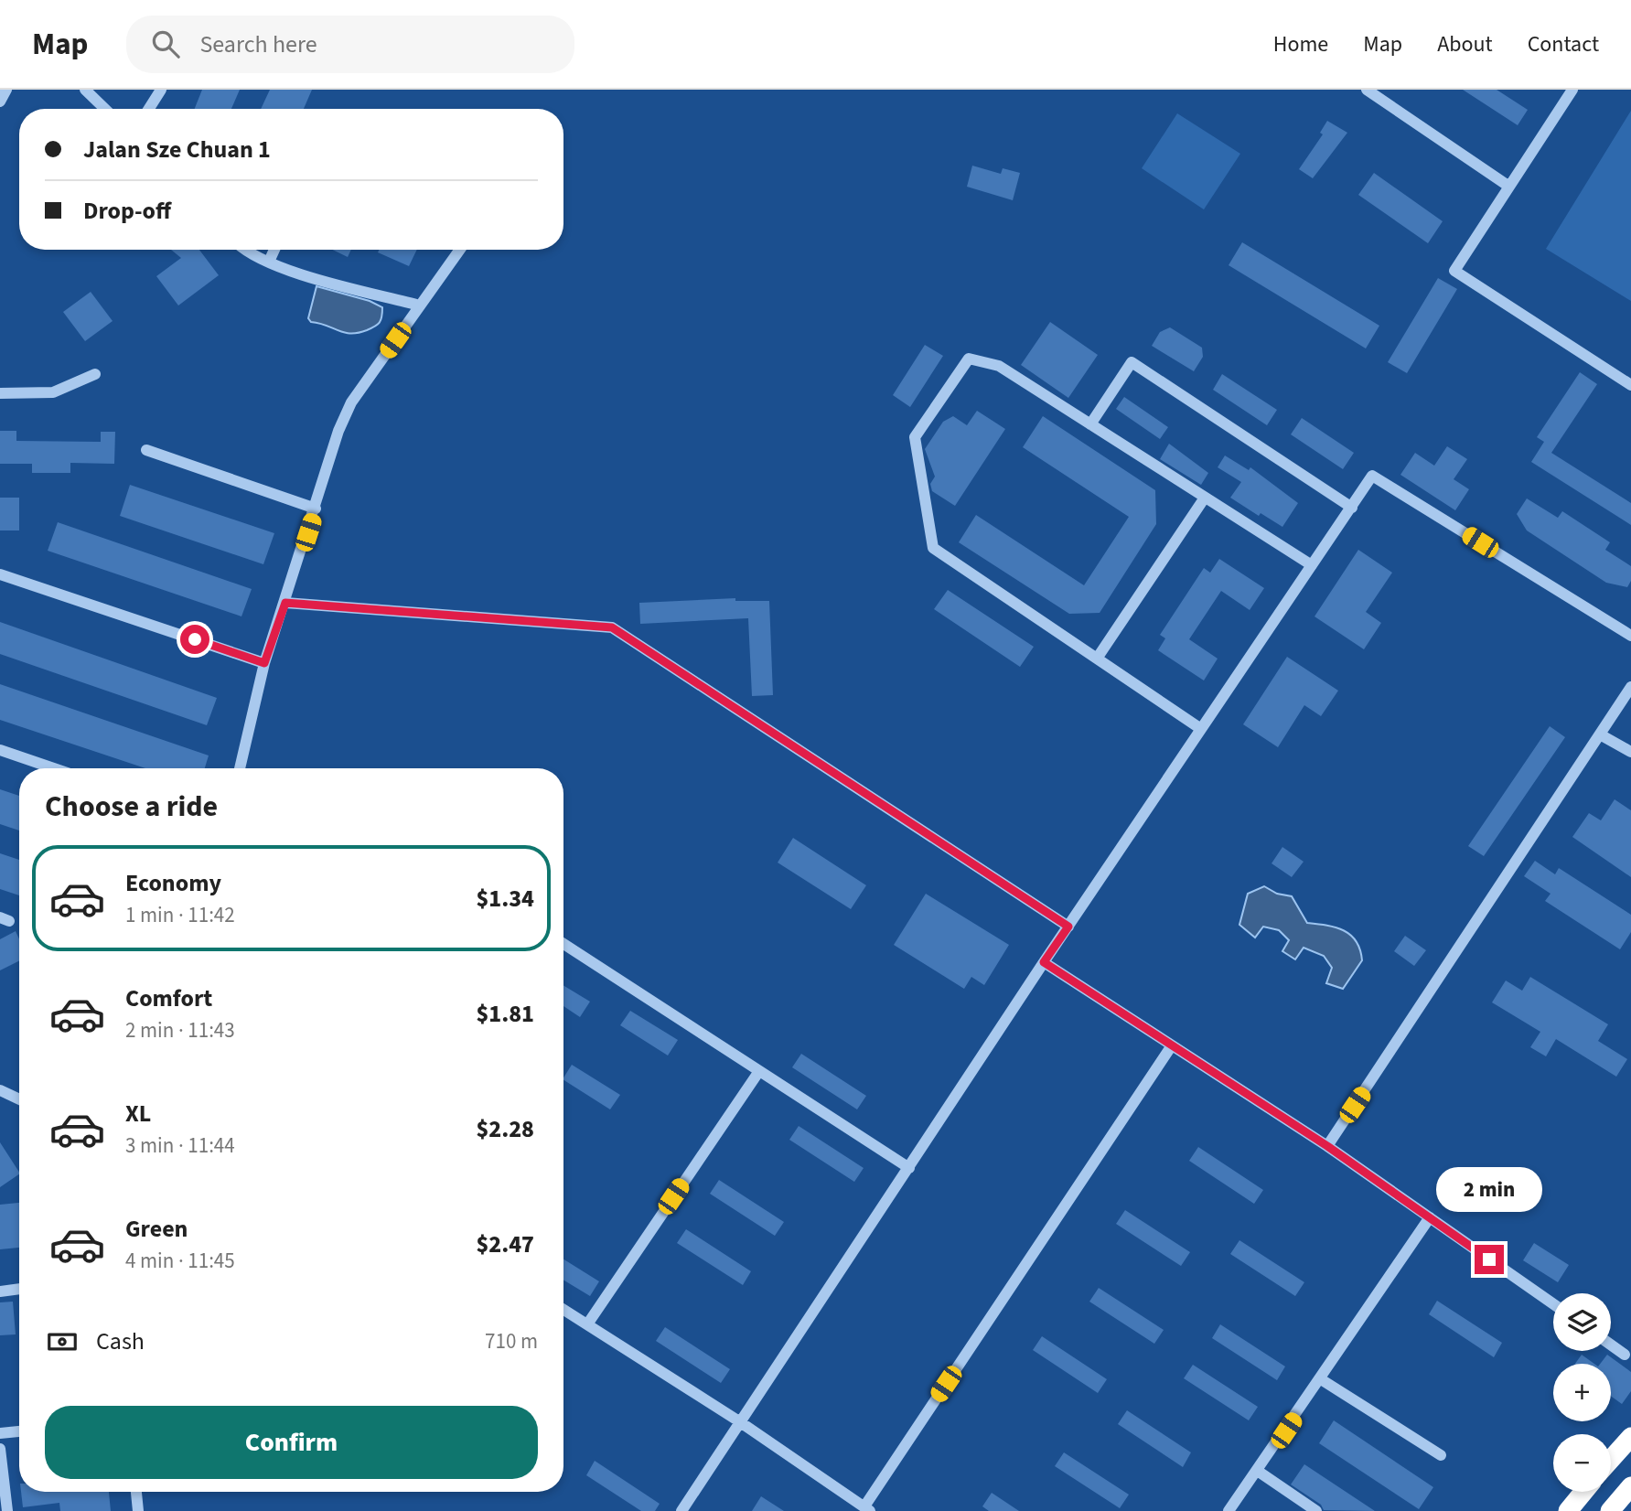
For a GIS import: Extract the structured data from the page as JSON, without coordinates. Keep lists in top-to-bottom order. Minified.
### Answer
{"page":{"header":"Map","search":"Search here","nav":["Home","Map","About","Contact"],"banner":["Jalan Sze Chuan 1","Drop-off"],"heading":"Choose a ride","list":[{"name":"Economy","note":"1 min · 11:42","value":"$1.34"},{"name":"Comfort","note":"2 min · 11:43","value":"$1.81"},{"name":"XL","note":"3 min · 11:44","value":"$2.28"},{"name":"Green","note":"4 min · 11:45","value":"$2.47"}],"bubble":"2 min","map_buttons":["+","−"],"pay":["Cash","710 m"],"buttons":"Confirm"}}
